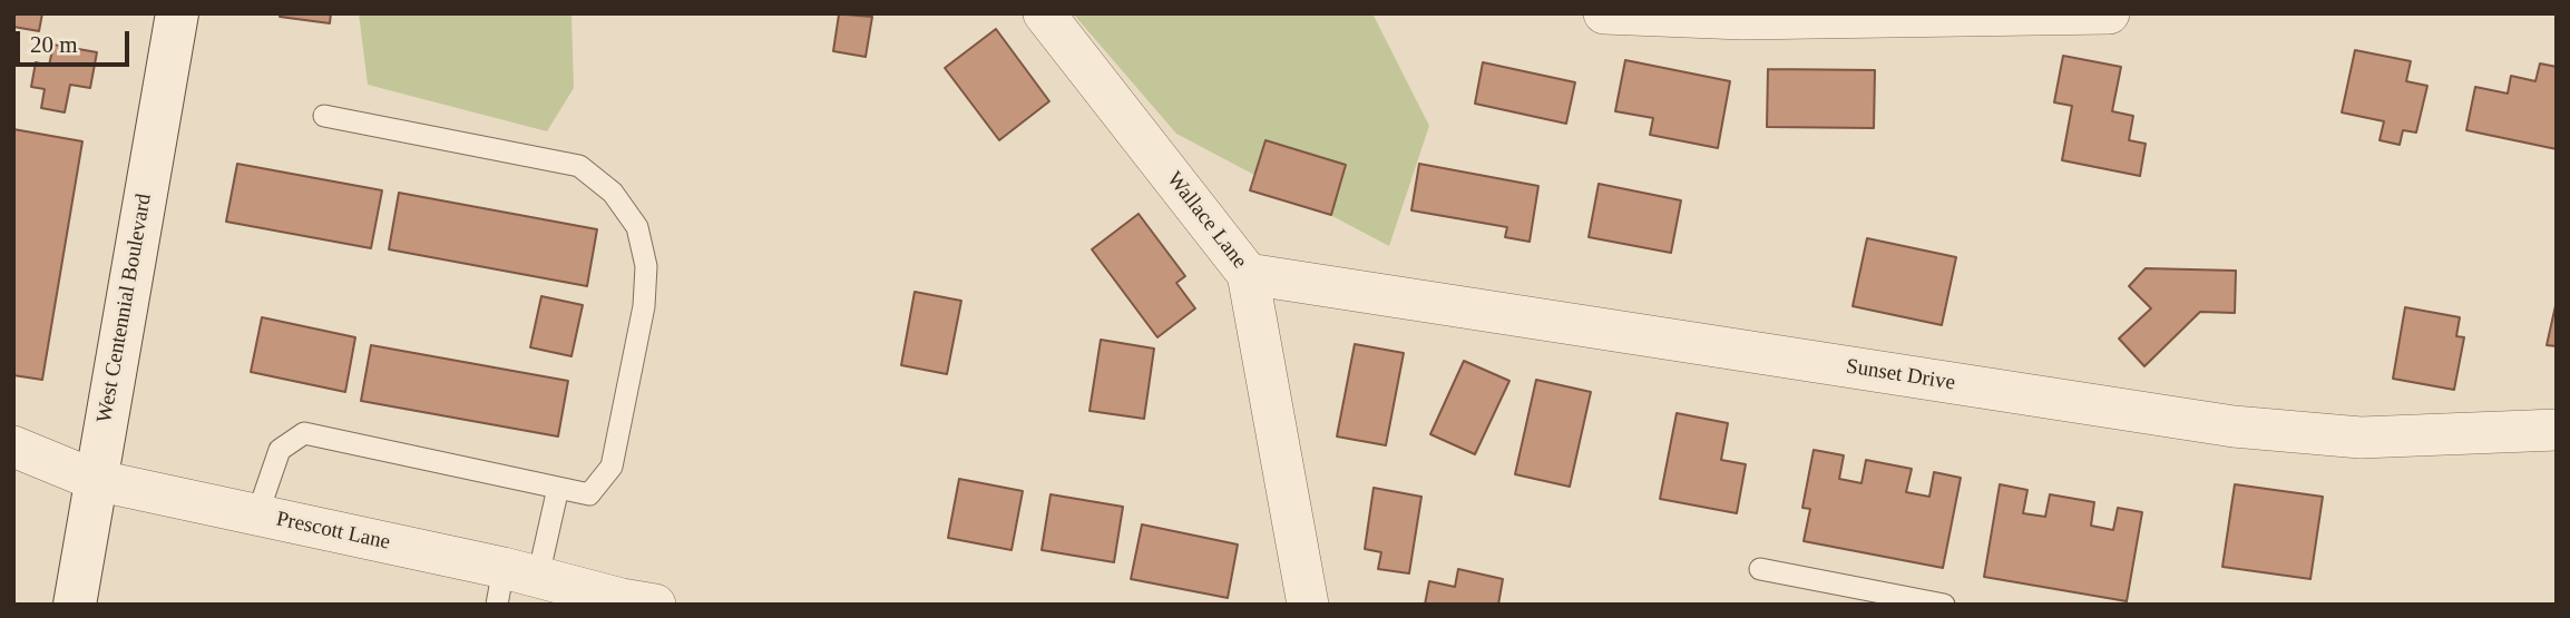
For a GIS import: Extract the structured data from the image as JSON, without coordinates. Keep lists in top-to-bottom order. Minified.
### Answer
{"streets":{"main road":["West Centennial Boulevard"],"street":["Wallace Lane","Sunset Drive","Prescott Lane"]},"crossings":[["Wallace Lane","Sunset Drive"],["West Centennial Boulevard","Prescott Lane"]],"scale_bar":"20 m"}
